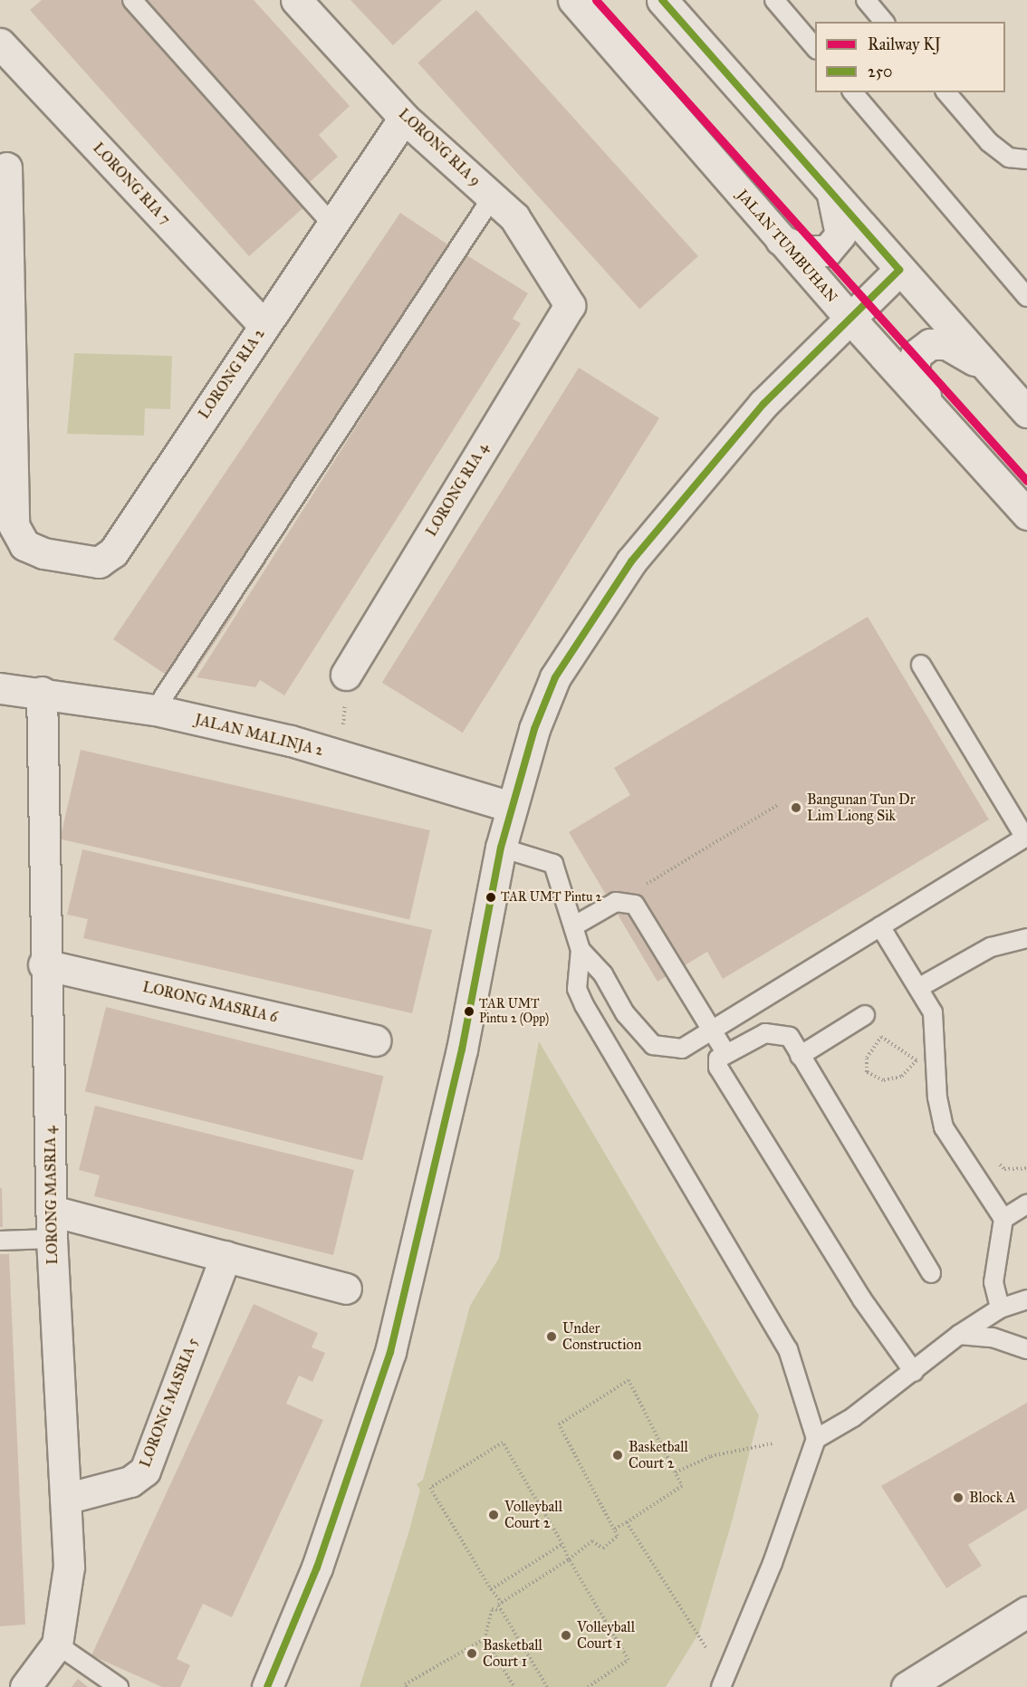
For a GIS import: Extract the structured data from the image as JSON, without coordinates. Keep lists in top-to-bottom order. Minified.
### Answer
{"streets":{"street":["LORONG RIA 9","LORONG RIA 7","JALAN TUMBUHAN","LORONG RIA 2","LORONG RIA 4","JALAN MALINJA 2","LORONG MASRIA 6","LORONG MASRIA 4","LORONG MASRIA 5"]},"crossings":[["LORONG RIA 9","LORONG RIA 2"],["LORONG RIA 9","LORONG RIA 4"],["LORONG RIA 7","LORONG RIA 2"],["JALAN MALINJA 2","LORONG MASRIA 4"],["LORONG MASRIA 6","LORONG MASRIA 4"],["LORONG MASRIA 4","LORONG MASRIA 5"]],"places":["Bangunan Tun Dr Lim Liong Sik","TAR UMT Pintu 2","TAR UMT Pintu 2 (Opp)","Under Construction","Basketball Court 2","Block A","Volleyball Court 2","Volleyball Court 1","Basketball Court 1"],"lines":["rail line KJ","transit line 250"],"legend":["Railway KJ","250"]}
